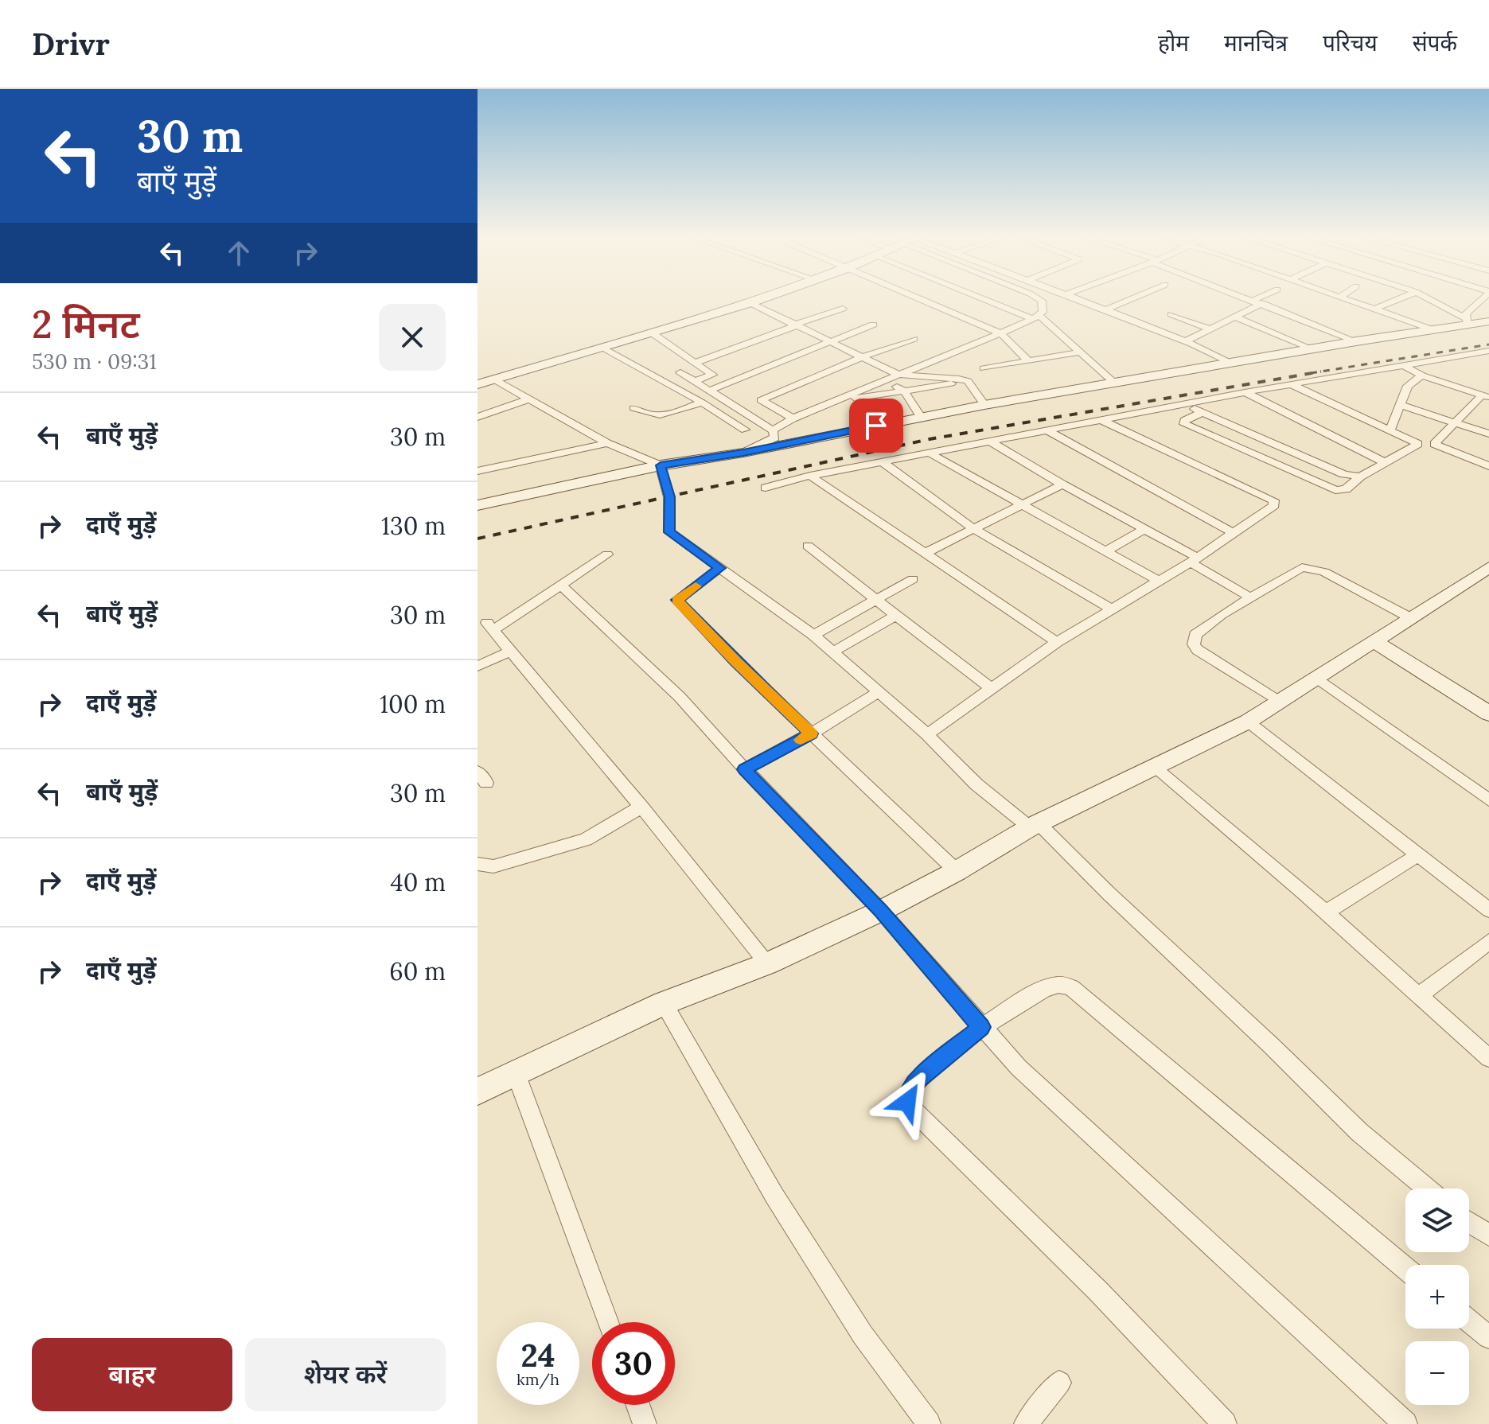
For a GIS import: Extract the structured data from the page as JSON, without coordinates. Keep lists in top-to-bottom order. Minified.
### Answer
{"page":{"header":"Drivr","nav":["होम","मानचित्र","परिचय","संपर्क"],"turn":["30 m","बाएँ मुड़ें"],"heading":["2 मिनट","530 m · 09:31"],"list":[{"name":"बाएँ मुड़ें","value":"30 m"},{"name":"दाएँ मुड़ें","value":"130 m"},{"name":"बाएँ मुड़ें","value":"30 m"},{"name":"दाएँ मुड़ें","value":"100 m"},{"name":"बाएँ मुड़ें","value":"30 m"},{"name":"दाएँ मुड़ें","value":"40 m"},{"name":"दाएँ मुड़ें","value":"60 m"}],"map_buttons":["+","−"],"speed":"24 km/h","limit":"30","buttons":["बाहर","शेयर करें"]}}
